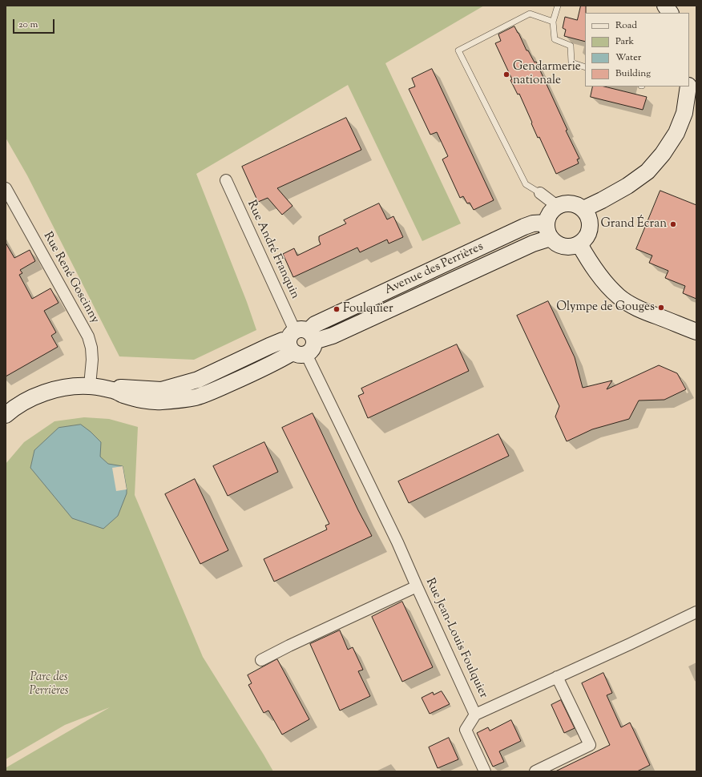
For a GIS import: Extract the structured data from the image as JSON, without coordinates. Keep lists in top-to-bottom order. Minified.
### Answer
{"streets":{"street":["Rue André Franquin","Avenue des Perrières","Rue René Goscinny","Rue Jean-Louis Foulquier"]},"crossings":[["Rue André Franquin","Avenue des Perrières"],["Rue André Franquin","Rue Jean-Louis Foulquier"],["Avenue des Perrières","Rue René Goscinny"],["Avenue des Perrières","Rue Jean-Louis Foulquier"]],"parks":["Parc des Perrières"],"places":["Gendarmerie nationale","Grand Écran","Olympe de Gouges","Foulquier"],"legend":["Road","Park","Water","Building"],"scale_bar":"20 m"}
